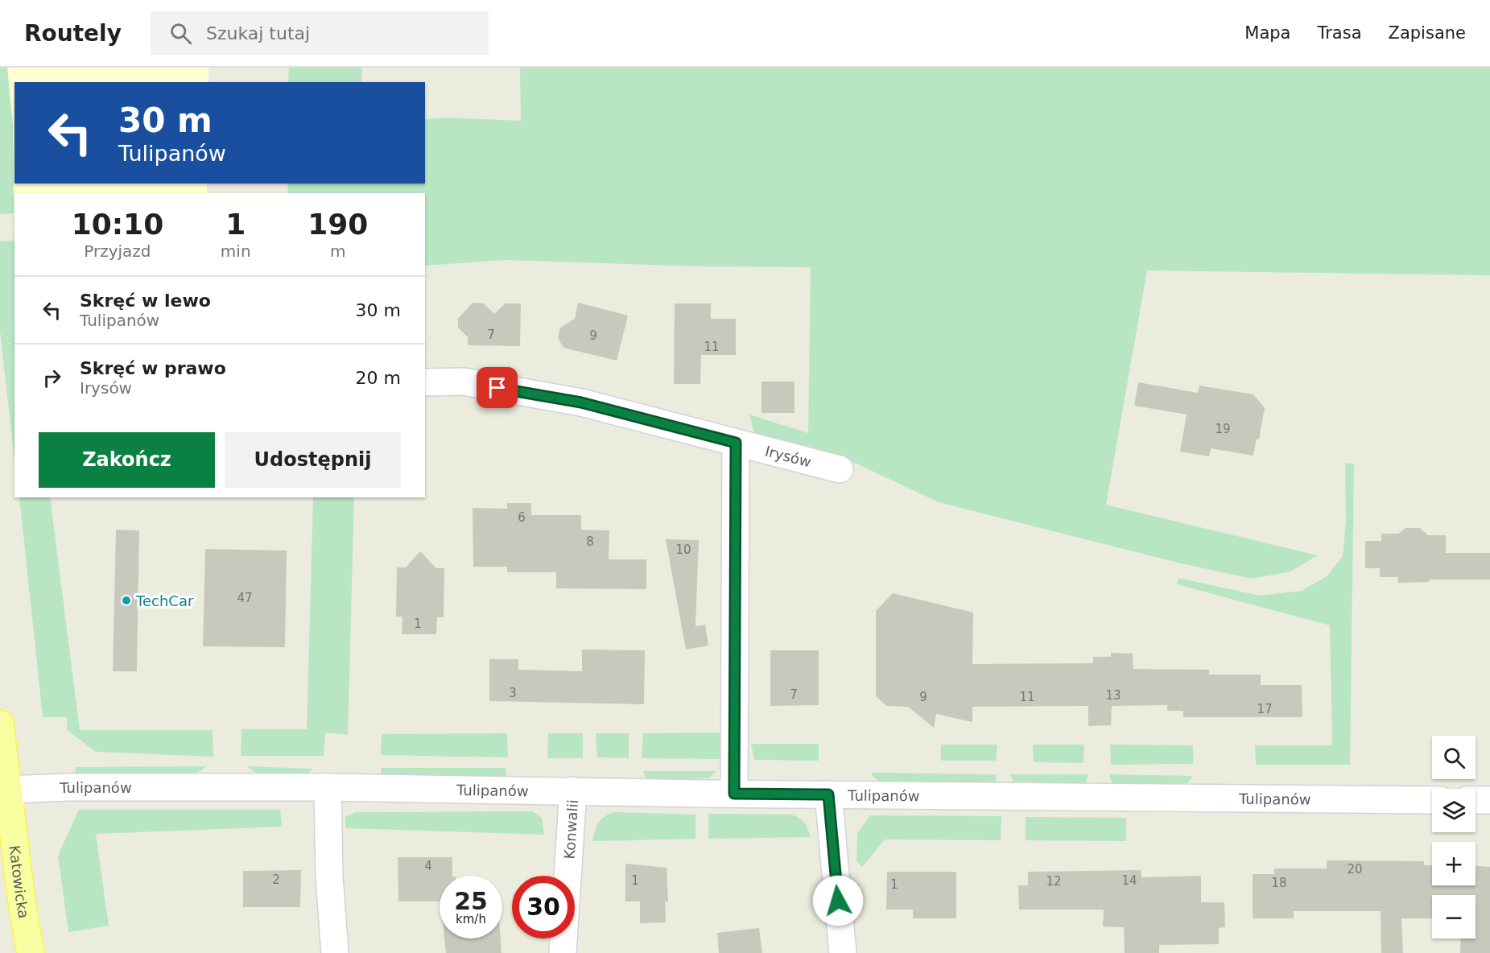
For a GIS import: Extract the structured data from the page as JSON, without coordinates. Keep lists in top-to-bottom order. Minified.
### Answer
{"streets":{"main road":["Katowicka"],"street":["Irysów","Tulipanów","Konwalii"]},"crossings":[["Tulipanów","Konwalii"],["Tulipanów","Katowicka"]],"places":["TechCar"],"house_numbers":["7","9","11","19","6","8","10","47","1","3","7","13","9","11","17","4","20","2","1","14","12","18","1"],"page":{"header":"Routely","search":"Szukaj tutaj","nav":["Mapa","Trasa","Zapisane"],"turn":["30 m","Tulipanów"],"eta":["10:10","Przyjazd","1","min","190","m"],"list":[{"name":"Skręć w lewo","note":"Tulipanów","value":"30 m"},{"name":"Skręć w prawo","note":"Irysów","value":"20 m"}],"buttons":["Zakończ","Udostępnij"],"map_buttons":["+","−"],"speed":"25 km/h","limit":"30"}}
